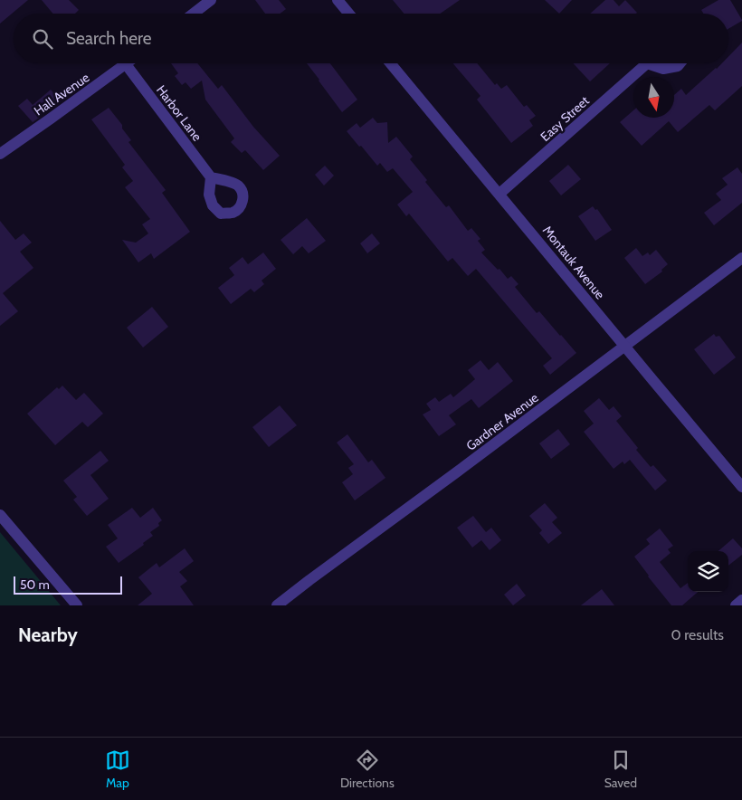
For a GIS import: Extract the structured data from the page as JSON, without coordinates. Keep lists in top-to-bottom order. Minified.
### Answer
{"streets":{"street":["Hall Avenue","Harbor Lane","Easy Street","Montauk Avenue","Gardner Avenue"]},"crossings":[["Hall Avenue","Harbor Lane"],["Easy Street","Montauk Avenue"],["Montauk Avenue","Gardner Avenue"]],"scale_bar":"50 m","north":"bottom","page":{"search":"Search here","scale":"50 m","heading":["Nearby","0 results"],"nav":["Map","Directions","Saved"]}}
